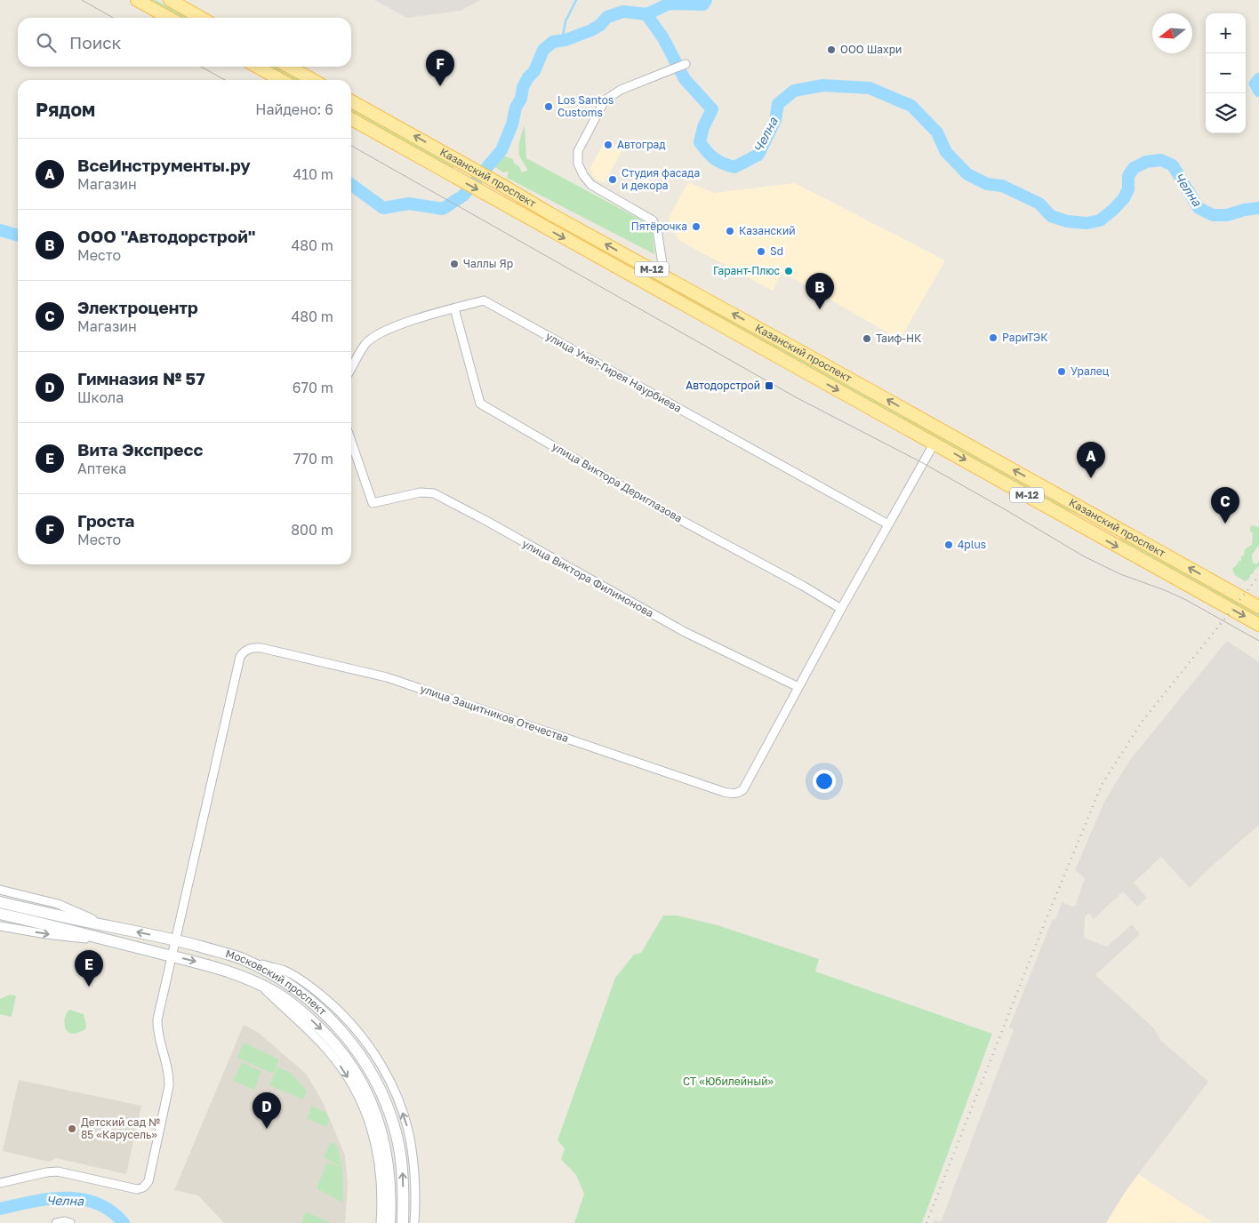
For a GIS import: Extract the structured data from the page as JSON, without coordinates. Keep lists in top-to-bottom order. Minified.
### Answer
{"streets":{"main road":["Казанский проспект","М-12","Московский проспект"],"street":["улица Умат-Гирея Наурбиева","улица Виктора Дериглазова","улица Виктора Филимонова","улица Защитников Отечества"]},"crossings":[["улица Умат-Гирея Наурбиева","улица Виктора Дериглазова"],["улица Виктора Филимонова","улица Защитников Отечества"],["улица Защитников Отечества","Московский проспект"]],"water":["Челна"],"parks":["СТ «Юбилейный»"],"places":{"other":["ООО Шахри","Los Santos Customs","Автоград","Студия фасада и декора","Пятёрочка","Казанский","Sd","Чаллы Яр","Гарант-Плюс","РариТЭК","Таиф-НК","Уралец","4plus","Детский сад № 85 «Карусель»"],"transit":["Автодорстрой"]},"north":"left","page":{"map_buttons":["+","−"],"search":"Поиск","pins":["F","B","A","C","E","D"],"heading":["Рядом","Найдено: 6"],"list":[{"mark":"A","name":"ВсеИнструменты.ру","note":"Магазин","value":"410 m"},{"mark":"B","name":"ООО \"Автодорстрой\"","note":"Место","value":"480 m"},{"mark":"C","name":"Электроцентр","note":"Магазин","value":"480 m"},{"mark":"D","name":"Гимназия № 57","note":"Школа","value":"670 m"},{"mark":"E","name":"Вита Экспресс","note":"Аптека","value":"770 m"},{"mark":"F","name":"Гроста","note":"Место","value":"800 m"}]}}
